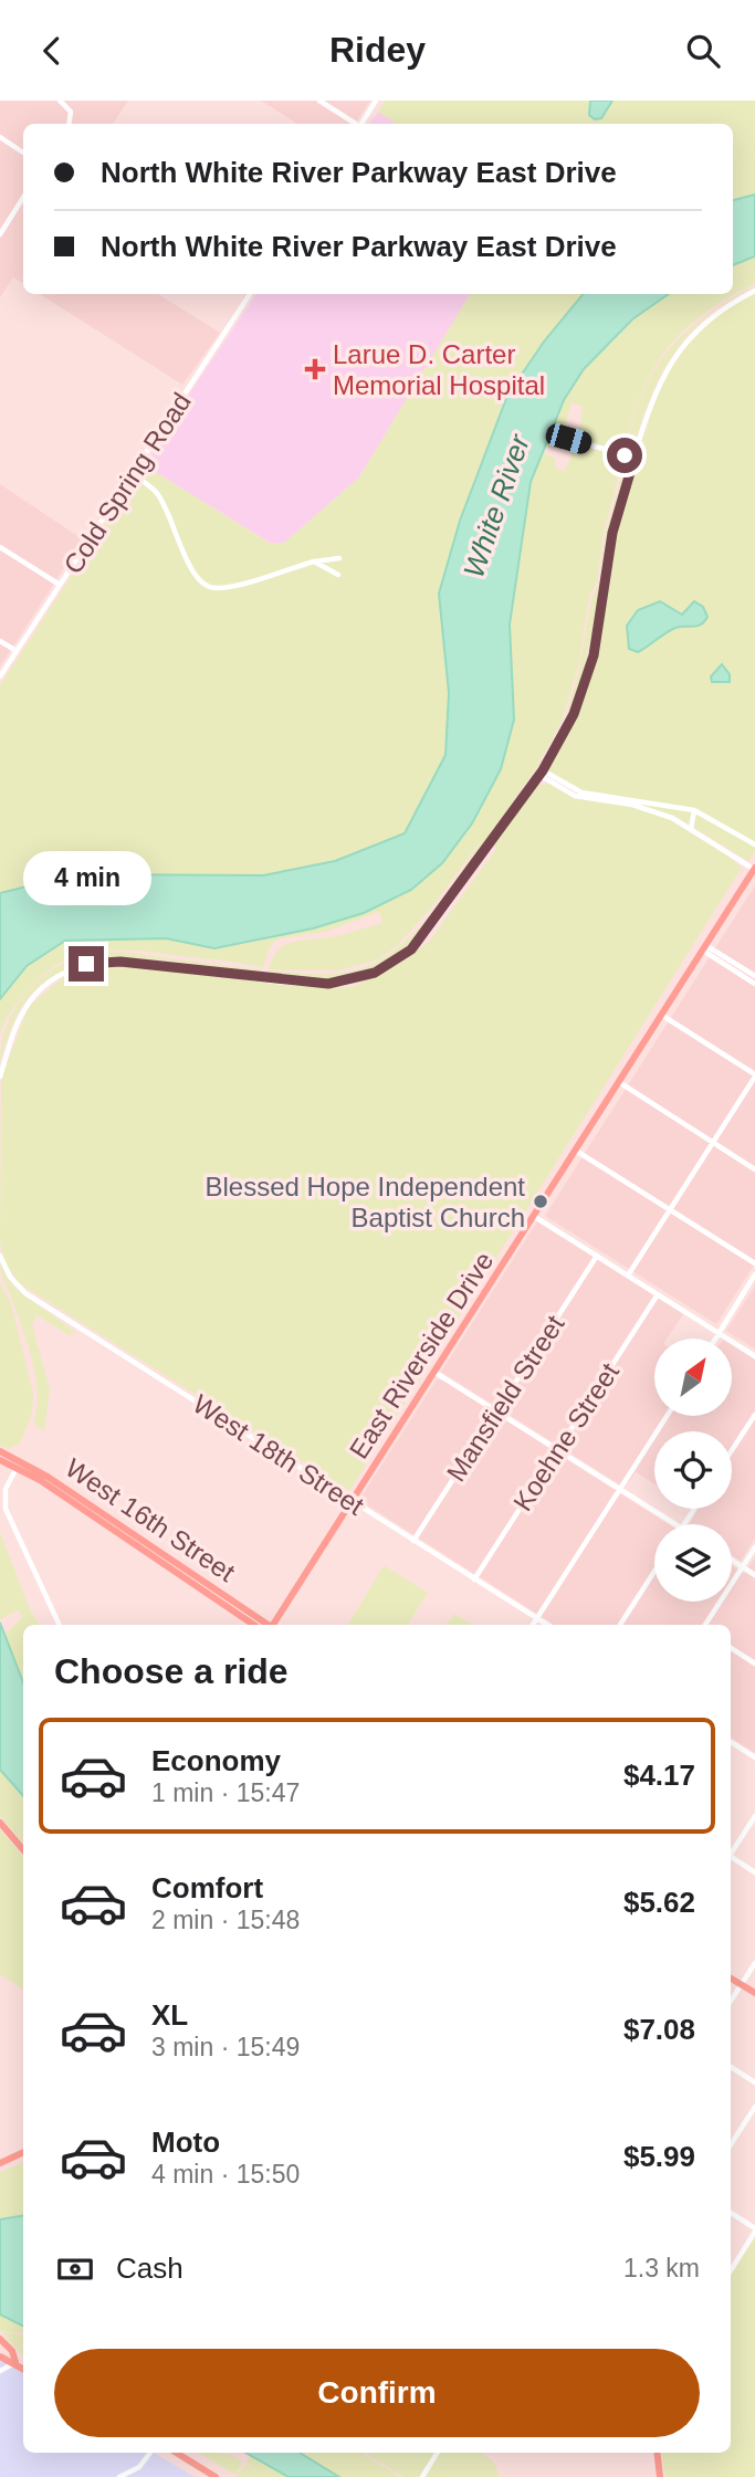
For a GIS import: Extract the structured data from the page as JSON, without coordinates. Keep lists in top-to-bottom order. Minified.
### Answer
{"streets":{"main road":["East Riverside Drive","West 16th Street"],"street":["Cold Spring Road","Mansfield Street","Koehne Street","West 18th Street"]},"crossings":[["East Riverside Drive","West 18th Street"],["Mansfield Street","West 18th Street"],["Koehne Street","West 18th Street"]],"water":["White River"],"places":{"health":["Larue D. Carter Memorial Hospital"],"other":["Blessed Hope Independent Baptist Church"]},"north":"top right","page":{"header":"Ridey","banner":["North White River Parkway East Drive","North White River Parkway East Drive"],"bubble":"4 min","heading":"Choose a ride","list":[{"name":"Economy","note":"1 min · 15:47","value":"$4.17"},{"name":"Comfort","note":"2 min · 15:48","value":"$5.62"},{"name":"XL","note":"3 min · 15:49","value":"$7.08"},{"name":"Moto","note":"4 min · 15:50","value":"$5.99"}],"pay":["Cash","1.3 km"],"buttons":"Confirm"}}
